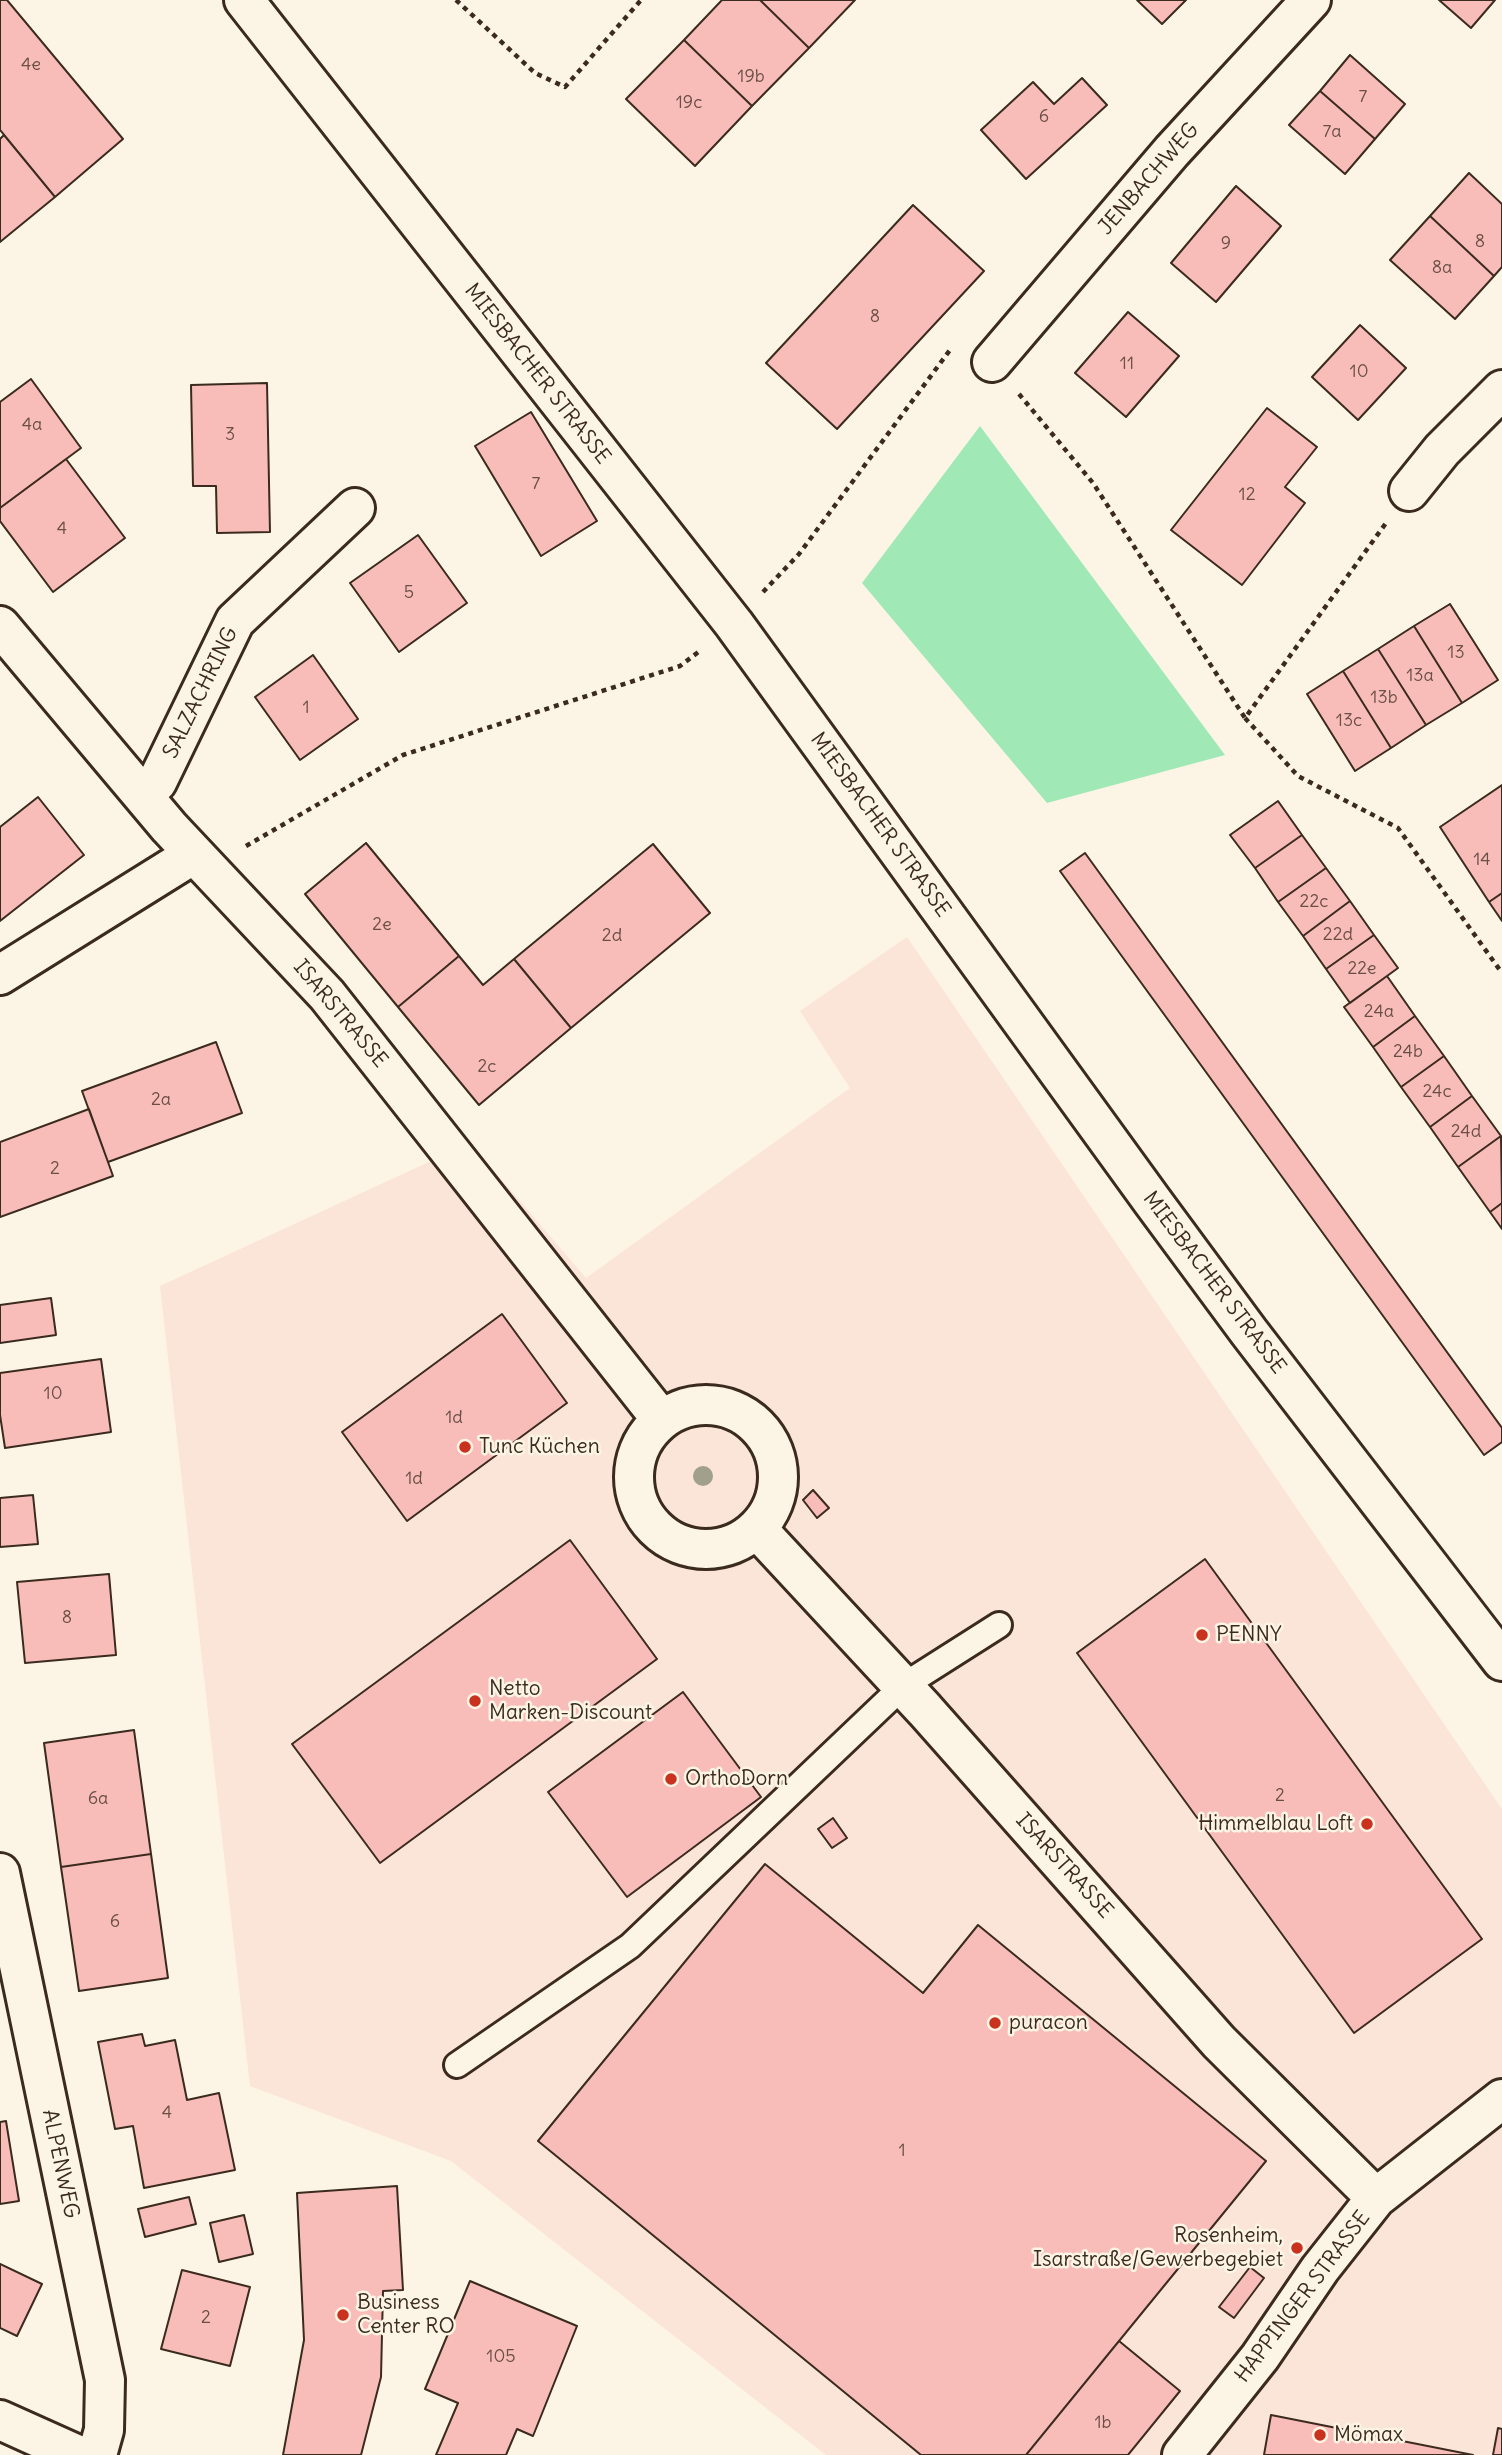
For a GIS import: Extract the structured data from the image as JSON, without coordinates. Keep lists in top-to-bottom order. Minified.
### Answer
{"streets":{"street":["JENBACHWEG","MIESBACHER STRASSE","SALZACHRING","ISARSTRASSE","ALPENWEG","HAPPINGER STRASSE"]},"crossings":[["SALZACHRING","ISARSTRASSE"],["ISARSTRASSE","HAPPINGER STRASSE"]],"places":["Tunc Küchen","PENNY","Netto Marken-Discount","OrthoDorn","Himmelblau Loft","puracon","Rosenheim, Isarstraße/Gewerbegebiet","Business Center RO","Mömax"],"house_numbers":["4e","19b","7","19c","6","7a","8","9","8a","8","11","10","4a","3","7","12","4","5","13","13a","13b","1","13c","14","22c","2e","22d","2d","22e","24a","24b","2c","24c","2a","24d","2","10","1d","1d","8","2","6a","6","4","1","2","105","1b"]}
